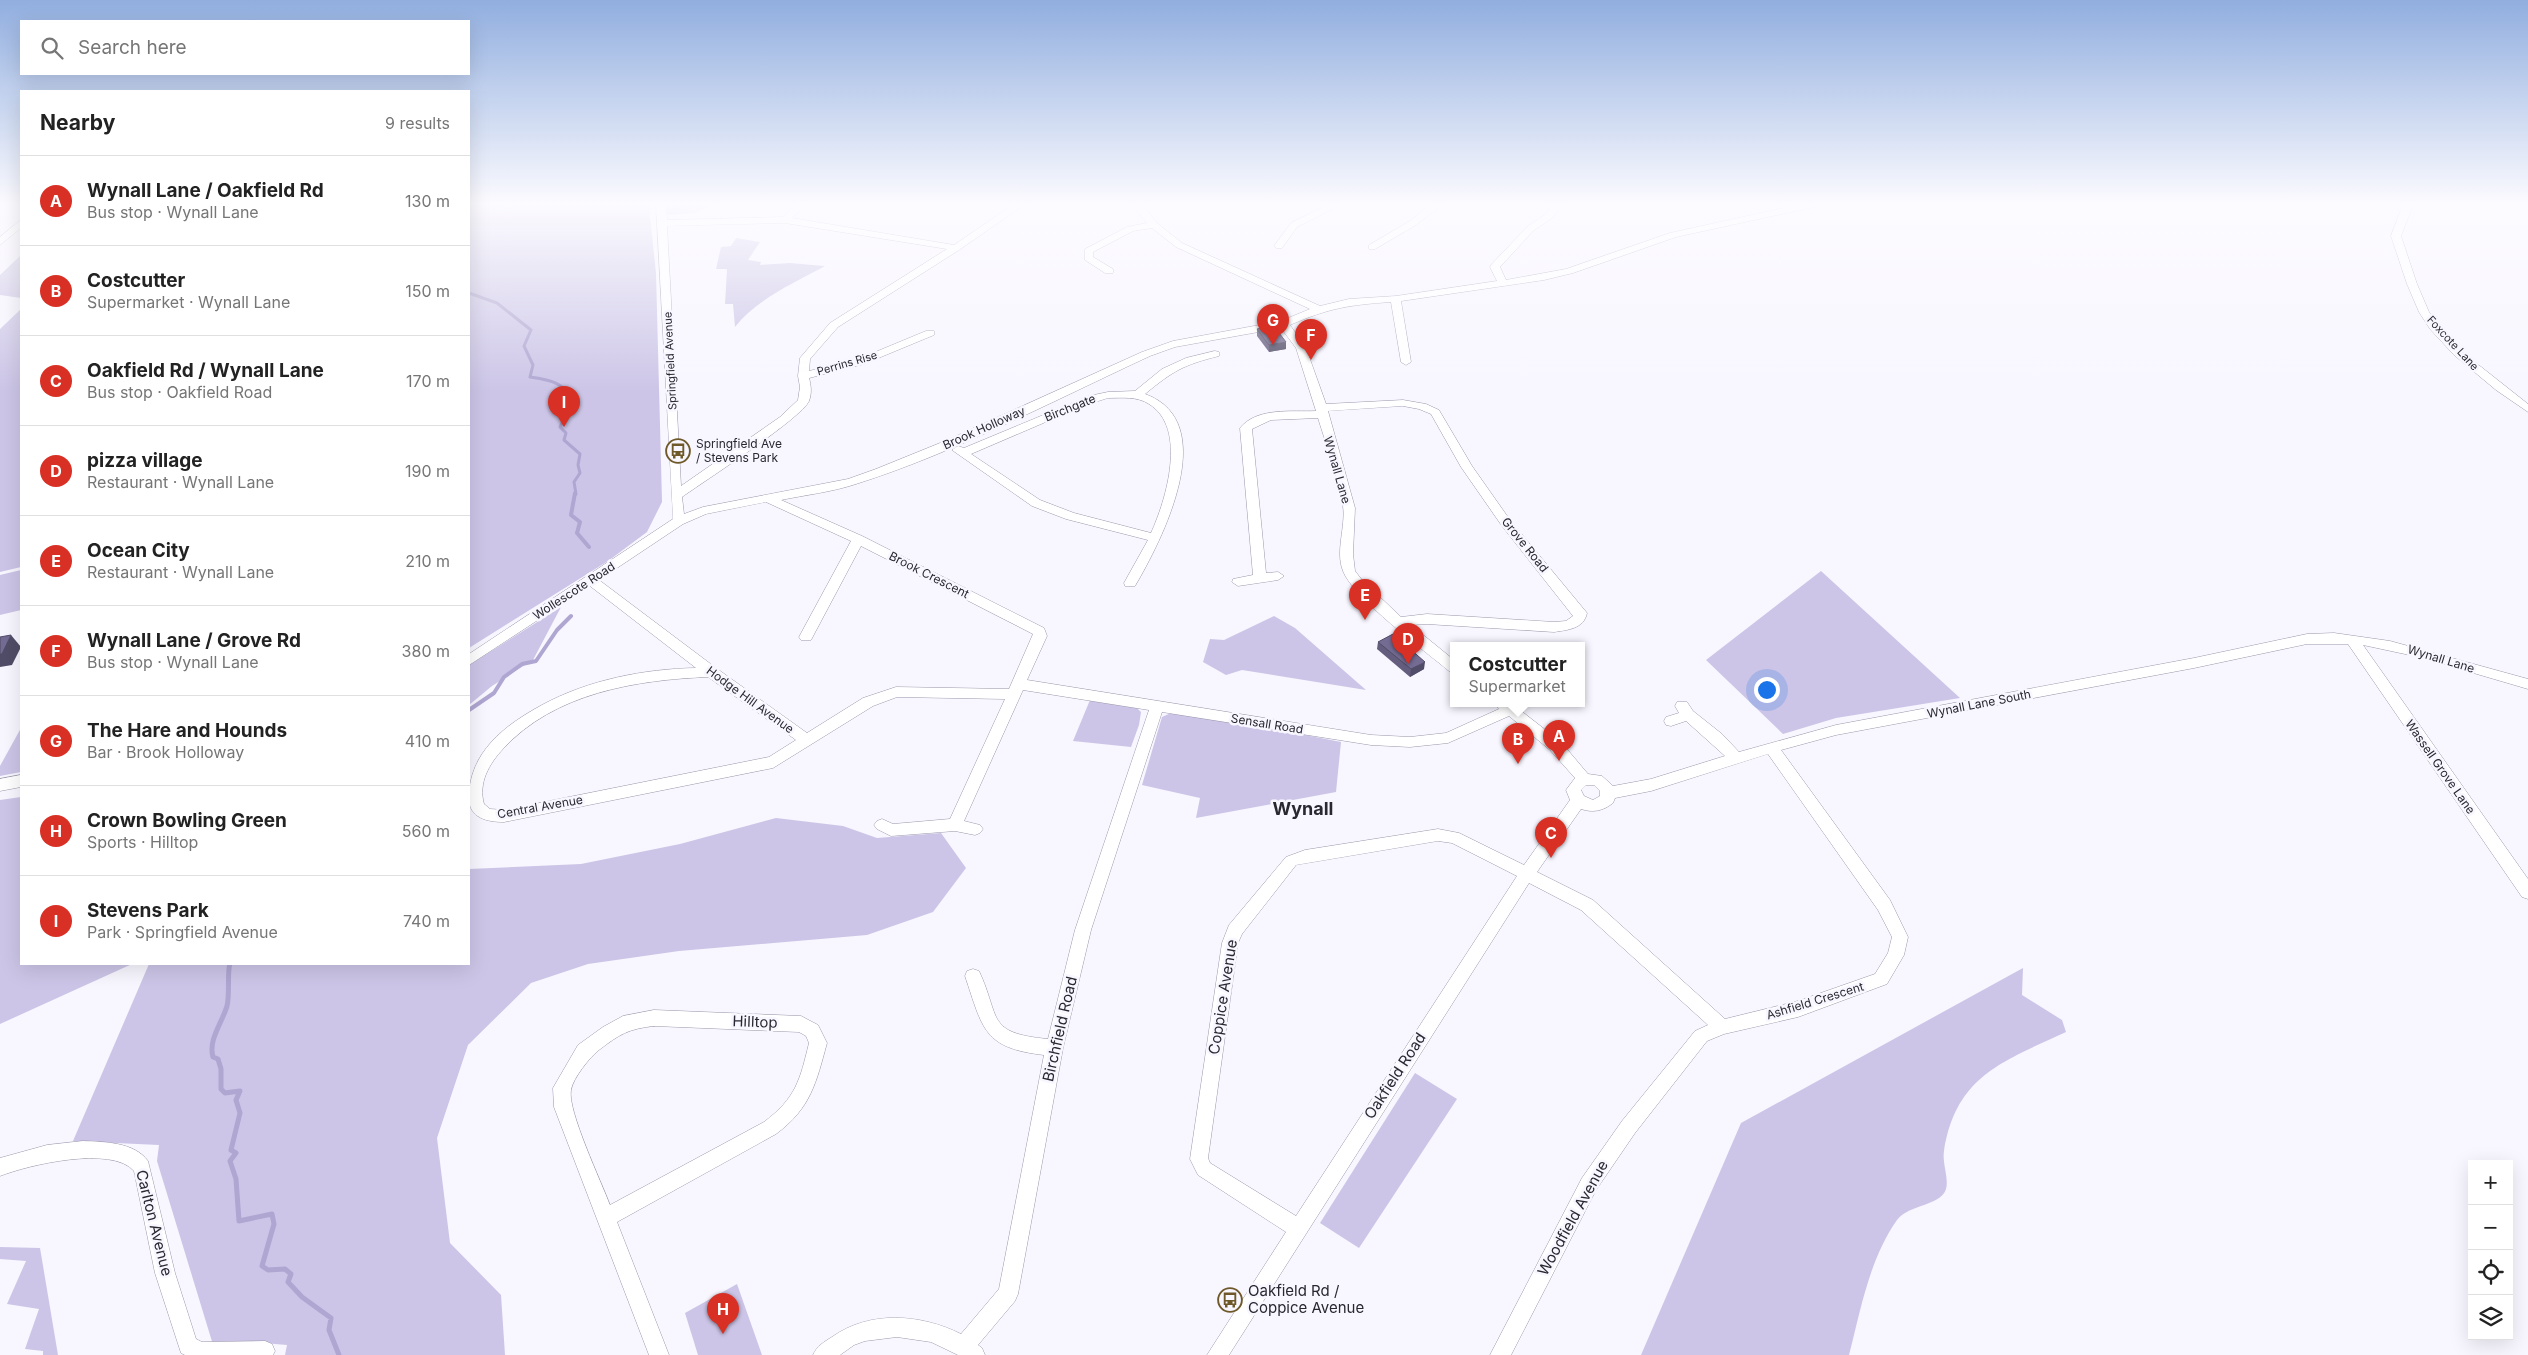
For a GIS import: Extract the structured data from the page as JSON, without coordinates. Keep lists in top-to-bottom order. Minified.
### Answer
{"streets":{"street":["Foxcote Lane","Springfield Avenue","Perrins Rise","Birchgate","Brook Holloway","Wynall Lane","Grove Road","Brook Crescent","Wollescote Road","Hodge Hill Avenue","Wynall Lane South","Sensall Road","Wassell Grove Lane","Central Avenue","Coppice Avenue","Ashfield Crescent","Hilltop","Birchfield Road","Oakfield Road","Woodfield Avenue","Carlton Avenue"]},"crossings":[["Springfield Avenue","Brook Holloway"],["Springfield Avenue","Wollescote Road"],["Brook Holloway","Wynall Lane"],["Brook Holloway","Brook Crescent"],["Brook Holloway","Wollescote Road"],["Wynall Lane","Grove Road"],["Wynall Lane","Wynall Lane South"],["Wynall Lane","Wassell Grove Lane"],["Brook Crescent","Hodge Hill Avenue"],["Brook Crescent","Sensall Road"],["Wollescote Road","Hodge Hill Avenue"],["Hodge Hill Avenue","Sensall Road"],["Hodge Hill Avenue","Central Avenue"],["Wynall Lane South","Wassell Grove Lane"],["Wynall Lane South","Ashfield Crescent"],["Wynall Lane South","Oakfield Road"],["Sensall Road","Birchfield Road"],["Coppice Avenue","Oakfield Road"],["Ashfield Crescent","Woodfield Avenue"]],"districts":["Wynall"],"places":{"bus stop":["Springfield Ave / Stevens Park","Oakfield Rd / Coppice Avenue"]},"page":{"search":"Search here","heading":["Nearby","9 results"],"list":[{"mark":"A","name":"Wynall Lane / Oakfield Rd","note":"Bus stop · Wynall Lane","value":"130 m"},{"mark":"B","name":"Costcutter","note":"Supermarket · Wynall Lane","value":"150 m"},{"mark":"C","name":"Oakfield Rd / Wynall Lane","note":"Bus stop · Oakfield Road","value":"170 m"},{"mark":"D","name":"pizza village","note":"Restaurant · Wynall Lane","value":"190 m"},{"mark":"E","name":"Ocean City","note":"Restaurant · Wynall Lane","value":"210 m"},{"mark":"F","name":"Wynall Lane / Grove Rd","note":"Bus stop · Wynall Lane","value":"380 m"},{"mark":"G","name":"The Hare and Hounds","note":"Bar · Brook Holloway","value":"410 m"},{"mark":"H","name":"Crown Bowling Green","note":"Sports · Hilltop","value":"560 m"},{"mark":"I","name":"Stevens Park","note":"Park · Springfield Avenue","value":"740 m"}],"pins":["G","F","I","E","D","A","B","C","H"],"popup":["Costcutter","Supermarket"],"map_buttons":["+","−"]}}
